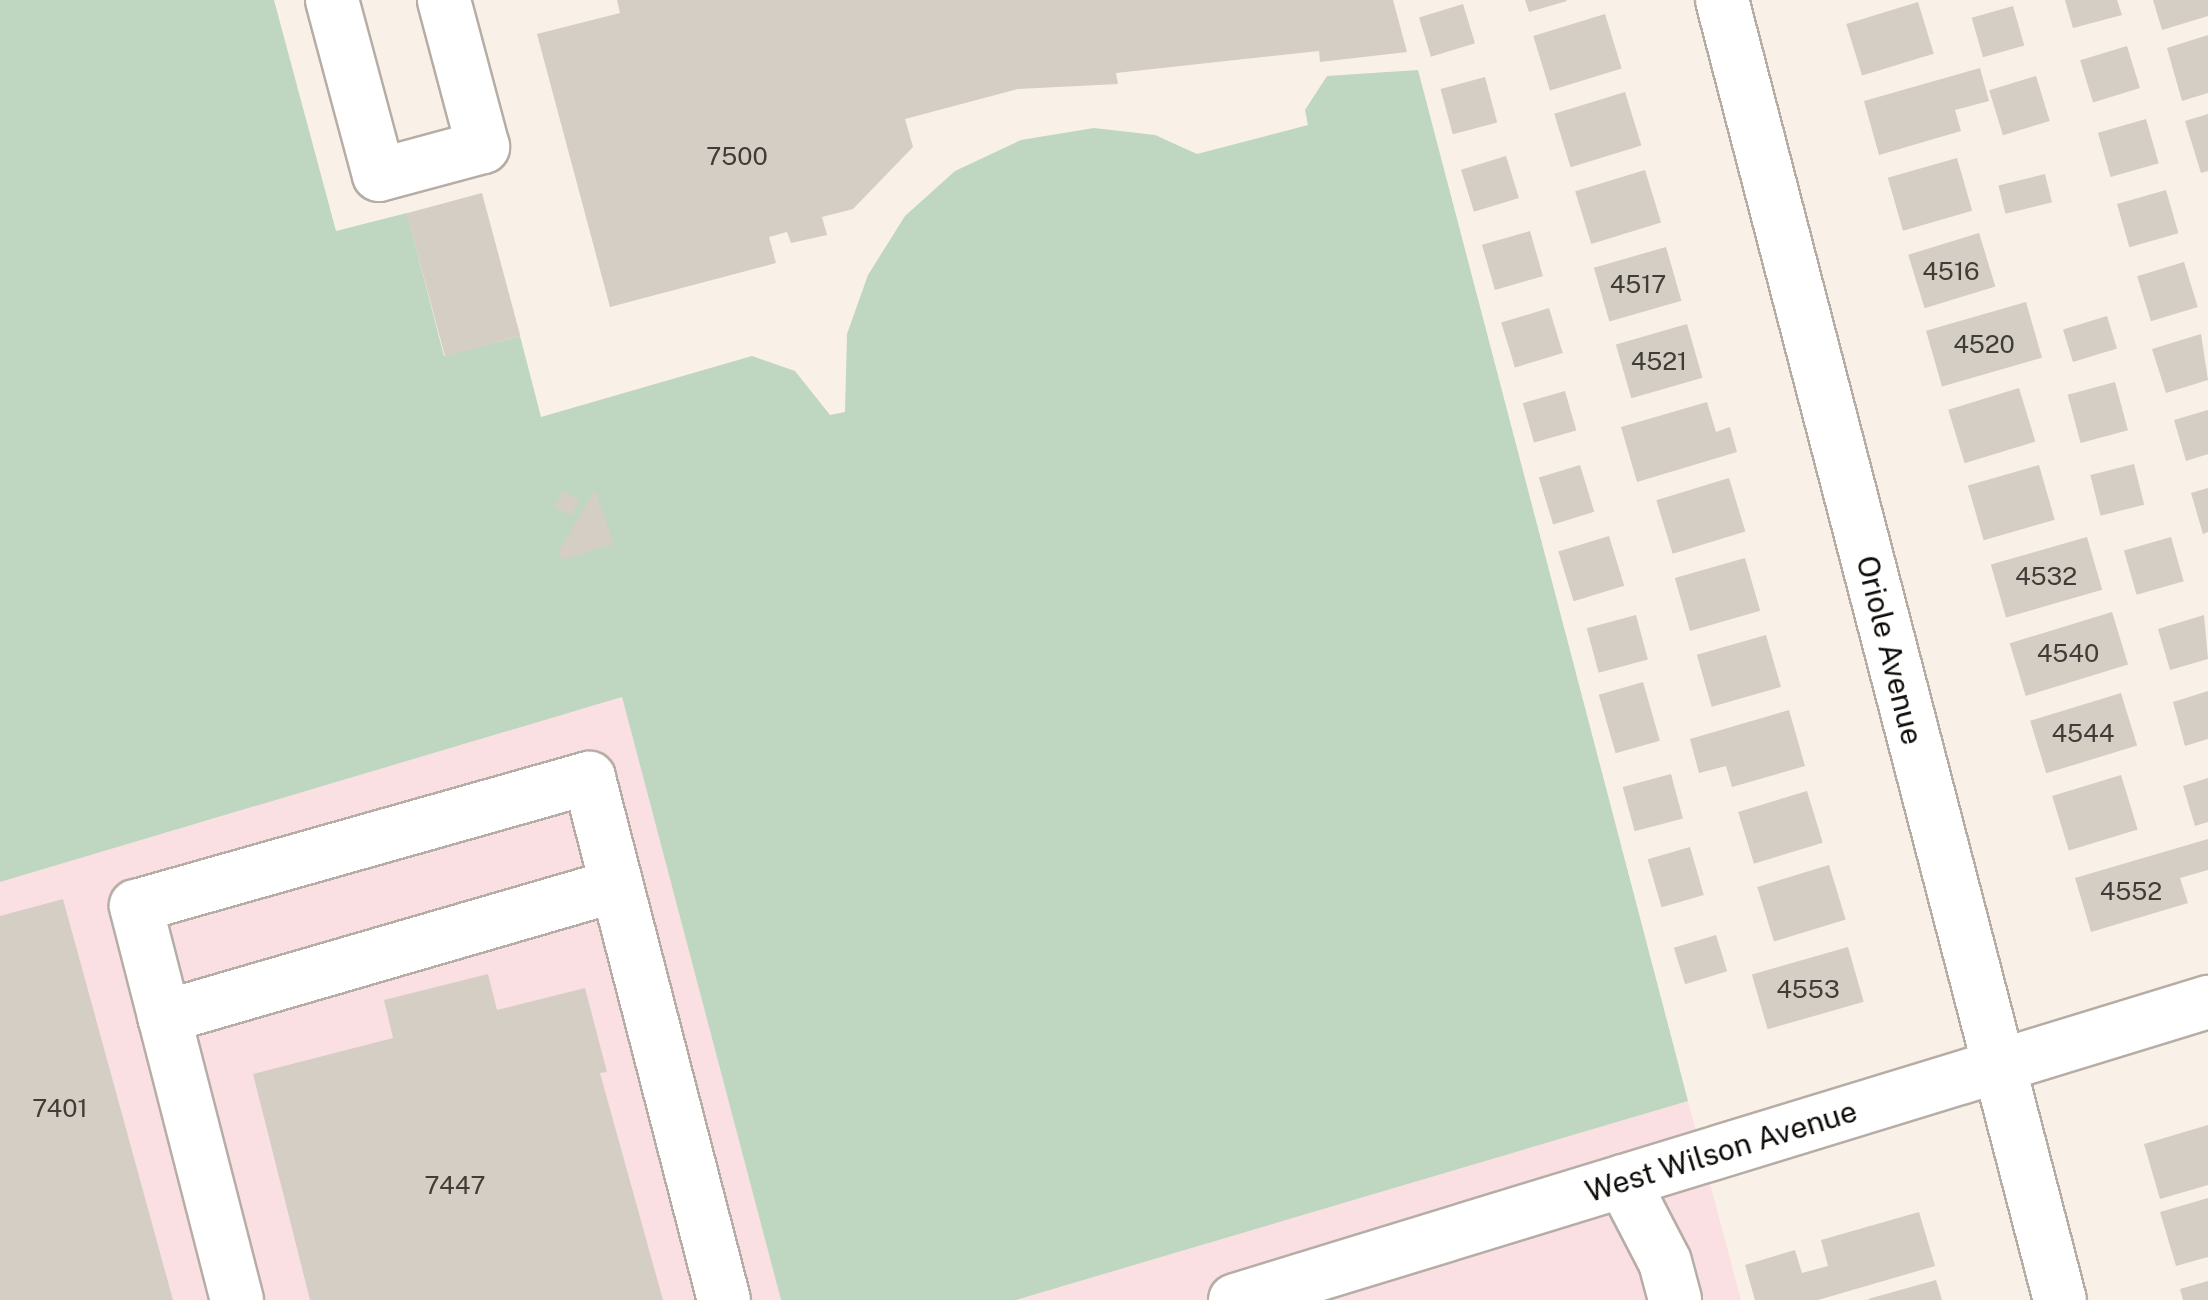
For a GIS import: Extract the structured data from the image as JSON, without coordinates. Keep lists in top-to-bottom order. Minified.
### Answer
{"streets":{"street":["Oriole Avenue","West Wilson Avenue"]},"crossings":[["Oriole Avenue","West Wilson Avenue"]],"house_numbers":["7500","4516","4517","4520","4521","4532","4540","4544","4552","4553","7401","7447"]}
